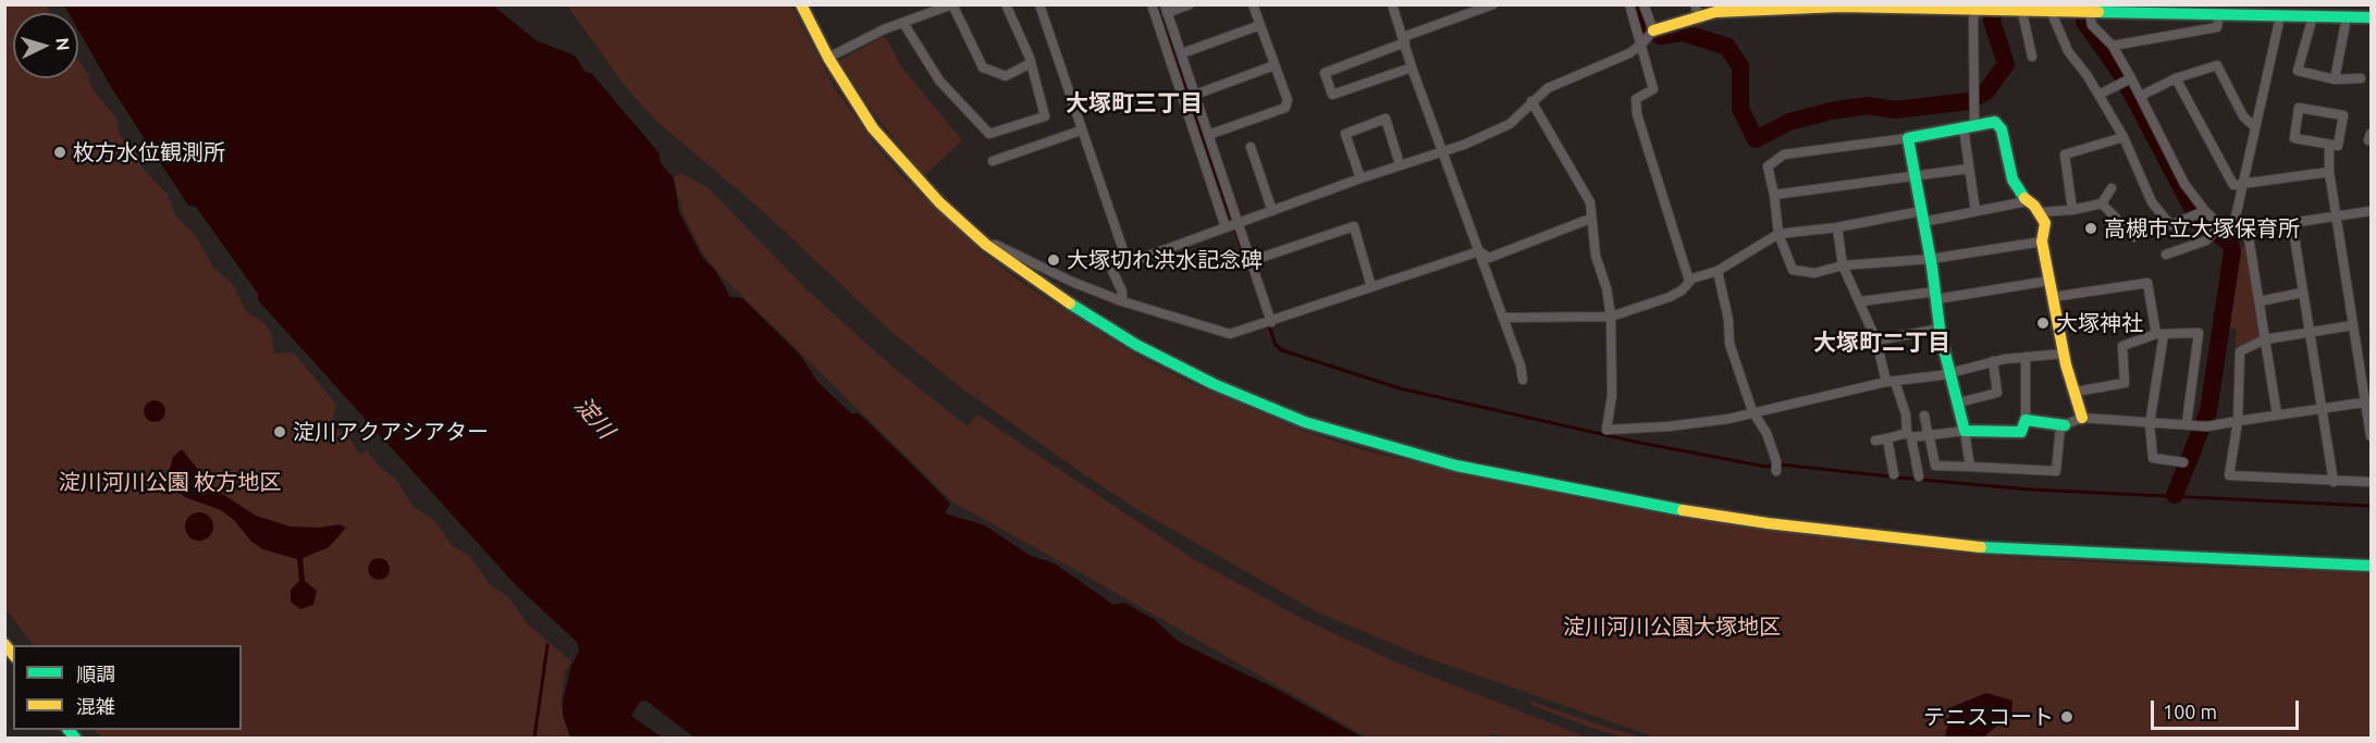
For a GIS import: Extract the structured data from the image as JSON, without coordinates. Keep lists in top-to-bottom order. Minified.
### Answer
{"districts":["大塚町三丁目","大塚町二丁目"],"water":["淀川"],"parks":["淀川河川公園 枚方地区","淀川河川公園大塚地区"],"places":["枚方水位観測所","高槻市立大塚保育所","大塚切れ洪水記念碑","大塚神社","淀川アクアシアター","テニスコート"],"legend":["順調","混雑"],"scale_bar":"100 m","north":"right"}
